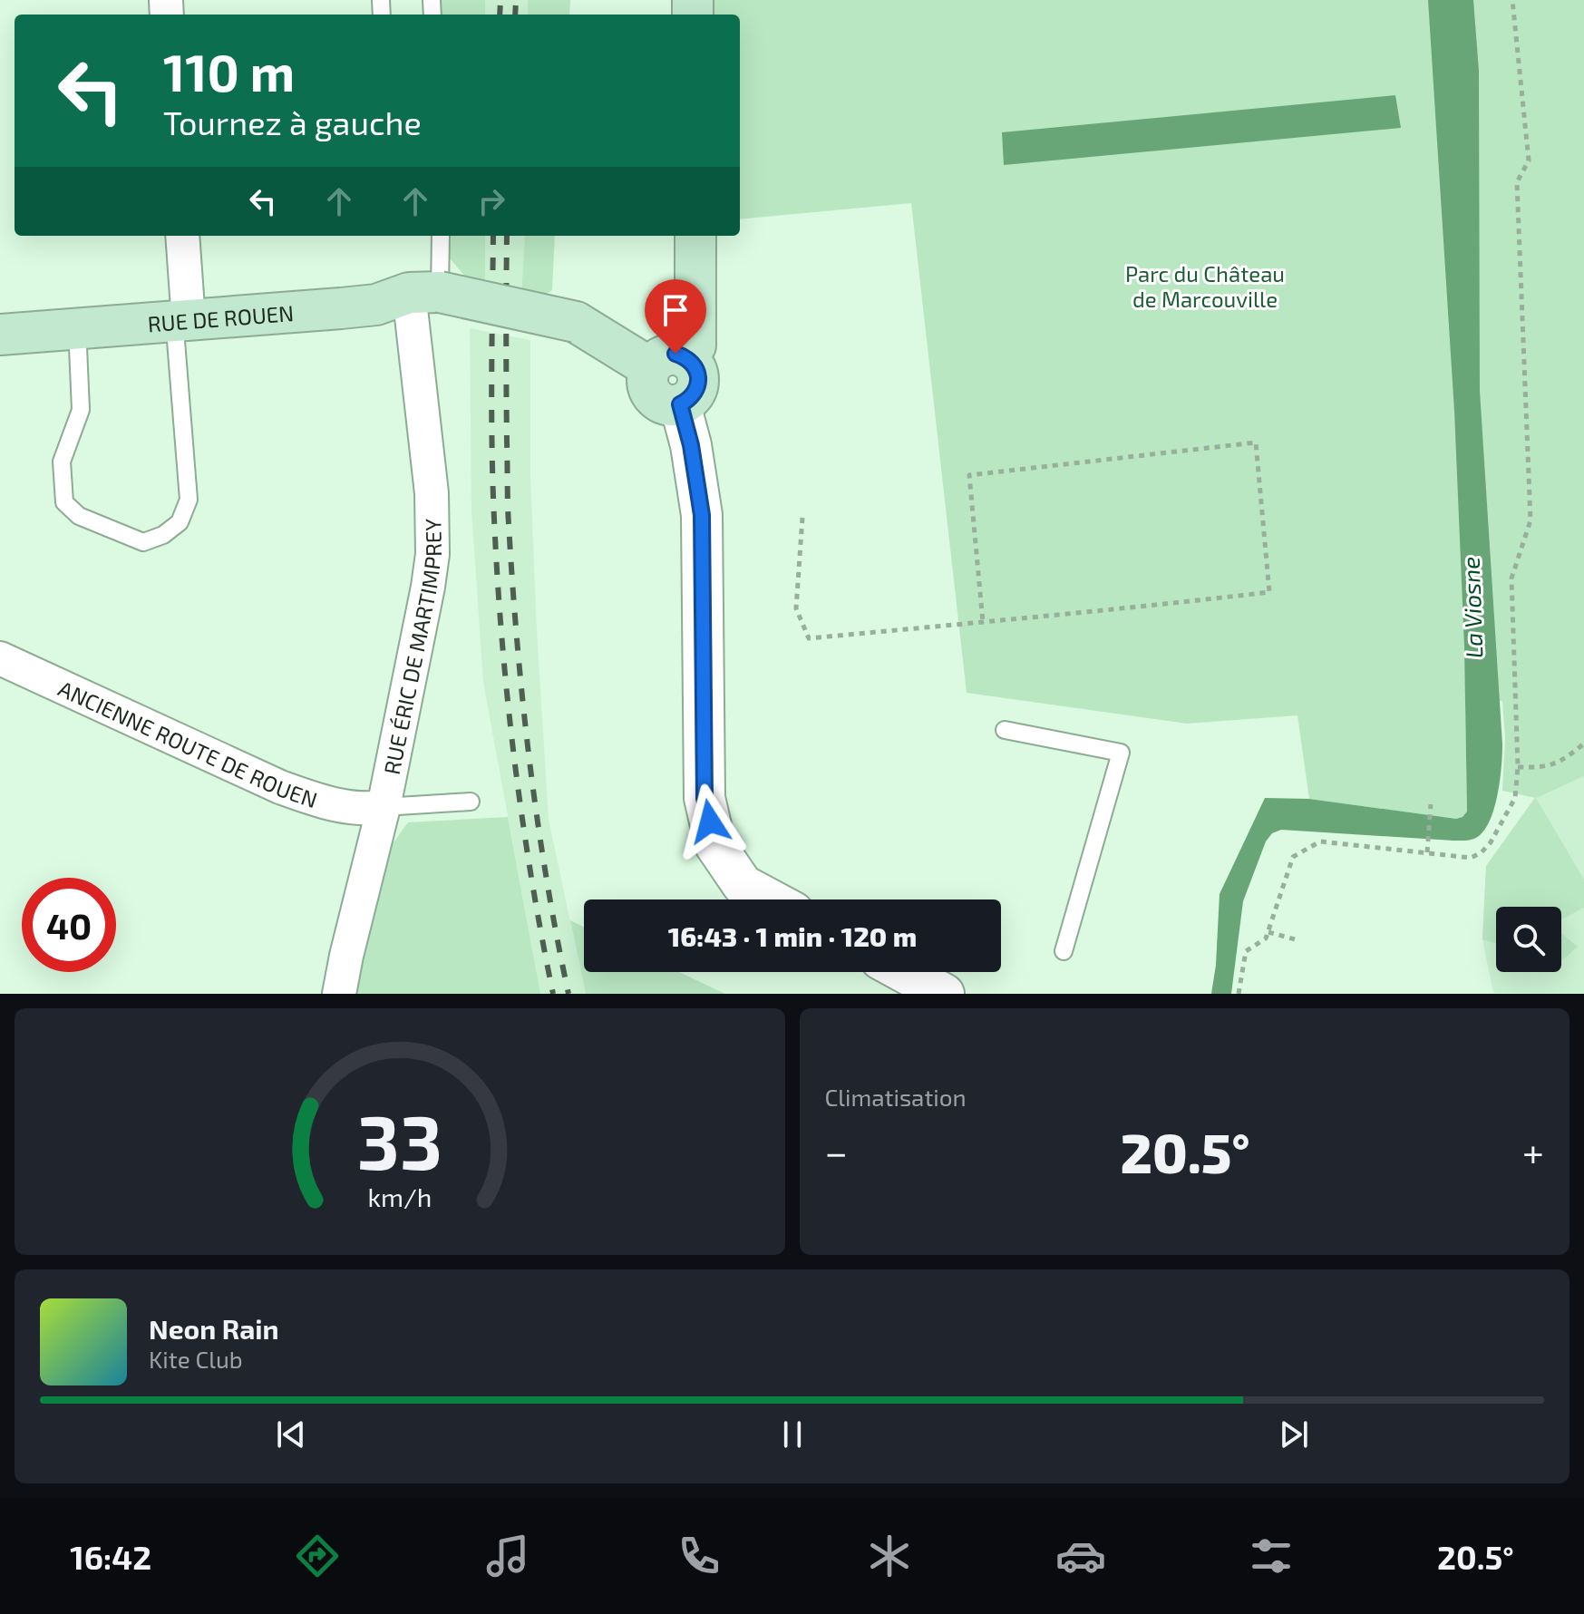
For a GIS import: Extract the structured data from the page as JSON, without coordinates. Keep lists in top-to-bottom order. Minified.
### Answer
{"streets":{"street":["RUE ÉRIC DE MARTIMPREY","ANCIENNE ROUTE DE ROUEN"]},"crossings":[["RUE ÉRIC DE MARTIMPREY","ANCIENNE ROUTE DE ROUEN"]],"water":["La Viosne"],"parks":["Parc du Château de Marcouville"],"page":{"turn":["110 m","Tournez à gauche"],"limit":"40","trip":"16:43 · 1 min · 120 m","tile":"Climatisation","heat":["−","20.5°","+"],"song":["Neon Rain","Kite Club"],"tabs":["16:42","20.5°"],"gauge":["33","km/h"]}}
